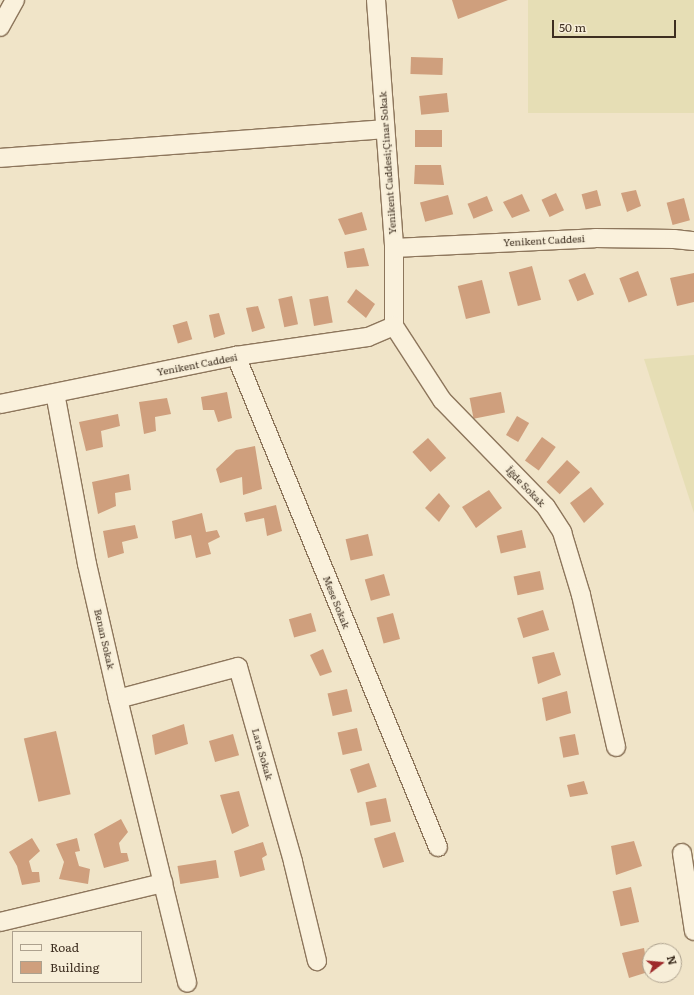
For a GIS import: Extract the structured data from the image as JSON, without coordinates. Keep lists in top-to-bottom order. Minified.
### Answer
{"streets":{"street":["Yenikent Caddesi;Çinar Sokak","Yenikent Caddesi","İĝde Sokak","Mese Sokak","Benan Sokak","Lara Sokak"]},"crossings":[["Yenikent Caddesi;Çinar Sokak","Yenikent Caddesi"],["Yenikent Caddesi;Çinar Sokak","İĝde Sokak"],["Yenikent Caddesi","İĝde Sokak"],["Yenikent Caddesi","Mese Sokak"],["Yenikent Caddesi","Benan Sokak"],["Benan Sokak","Lara Sokak"]],"legend":["Road","Building"],"scale_bar":"50 m","north":"right"}
